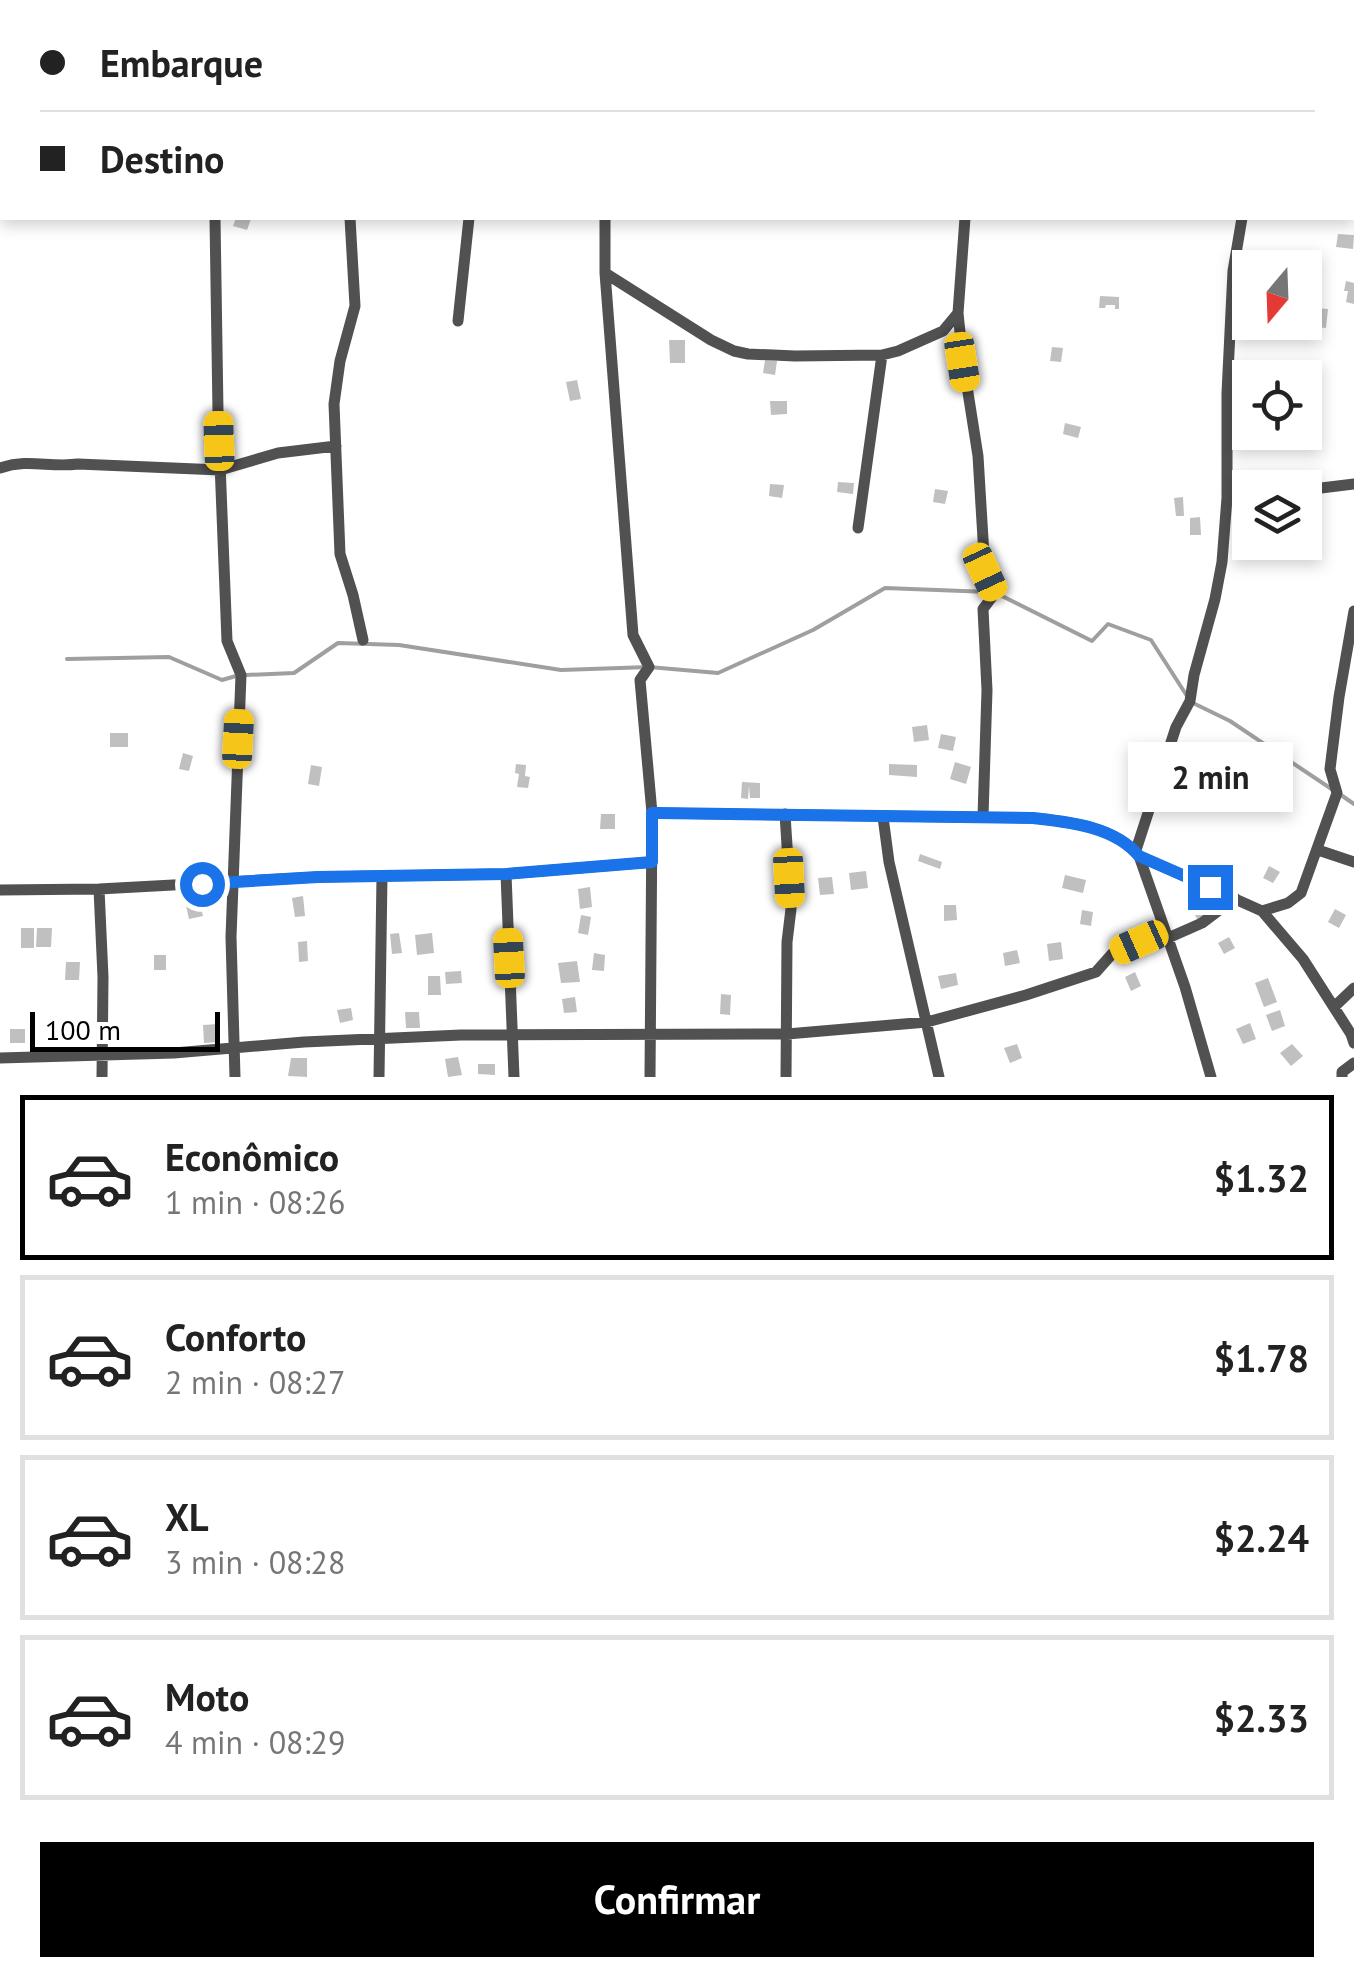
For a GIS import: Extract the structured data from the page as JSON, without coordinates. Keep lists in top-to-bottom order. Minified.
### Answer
{"scale_bar":"100 m","north":"bottom","page":{"banner":["Embarque","Destino"],"bubble":"2 min","scale":"100 m","list":[{"name":"Econômico","note":"1 min · 08:26","value":"$1.32"},{"name":"Conforto","note":"2 min · 08:27","value":"$1.78"},{"name":"XL","note":"3 min · 08:28","value":"$2.24"},{"name":"Moto","note":"4 min · 08:29","value":"$2.33"}],"buttons":"Confirmar"}}
